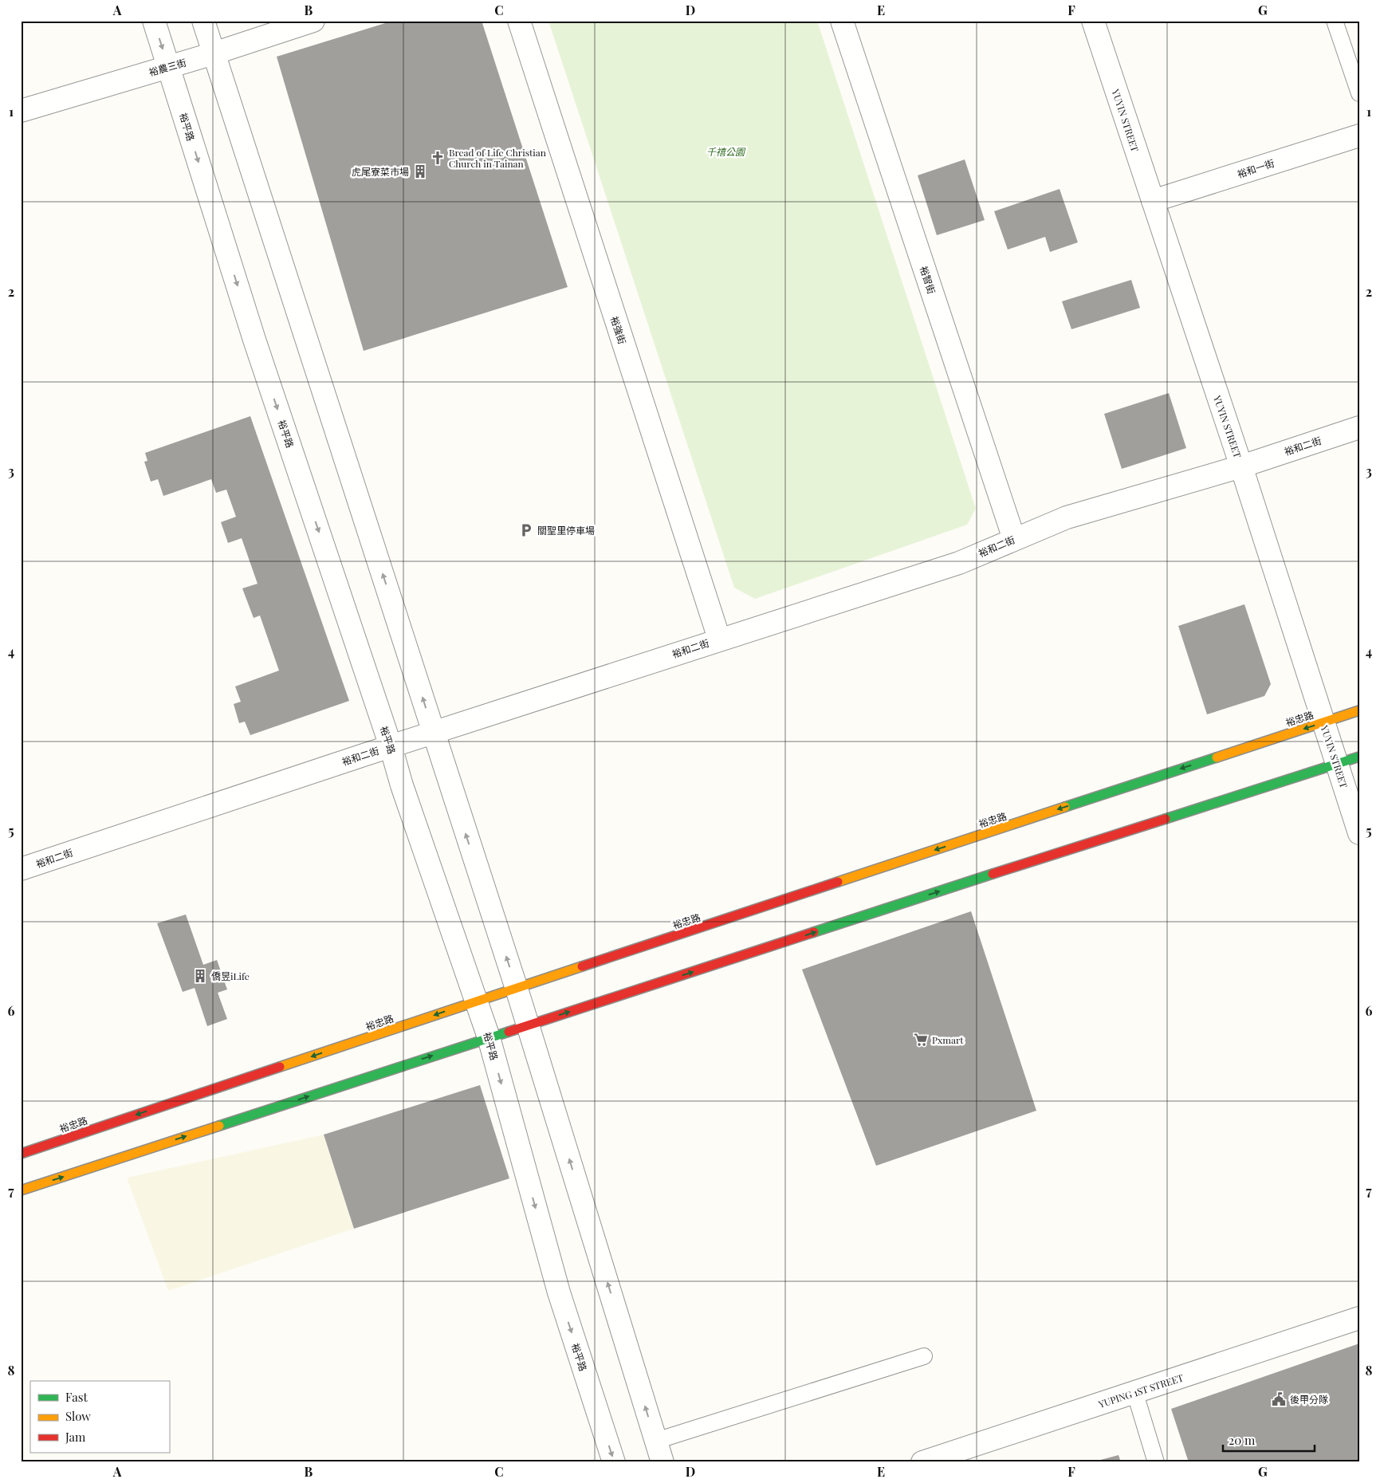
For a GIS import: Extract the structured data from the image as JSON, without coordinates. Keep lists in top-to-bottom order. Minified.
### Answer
{"streets":{"street":["裕農三街","YUYIN STREET","裕平路","裕和一街","裕智街","裕強街","裕和二街","裕忠路","YUPING 1ST STREET"]},"crossings":[["裕農三街","裕平路"],["YUYIN STREET","裕和一街"],["YUYIN STREET","裕和二街"],["YUYIN STREET","裕忠路"],["裕平路","裕和二街"],["裕平路","裕忠路"],["裕智街","裕和二街"],["裕強街","裕和二街"]],"parks":["千禧公園"],"places":{"church":["Bread of Life Christian Church in Tainan"],"building":["虎尾寮菜市場","僑昱iLife"],"parking":["關聖里停車場"],"supermarket":["Pxmart"],"public building":["後甲分隊"]},"legend":["Fast","Slow","Jam"],"scale_bar":"20 m","grid":{"columns":["A","B","C","D","E","F","G"],"rows":["1","2","3","4","5","6","7","8"]}}
